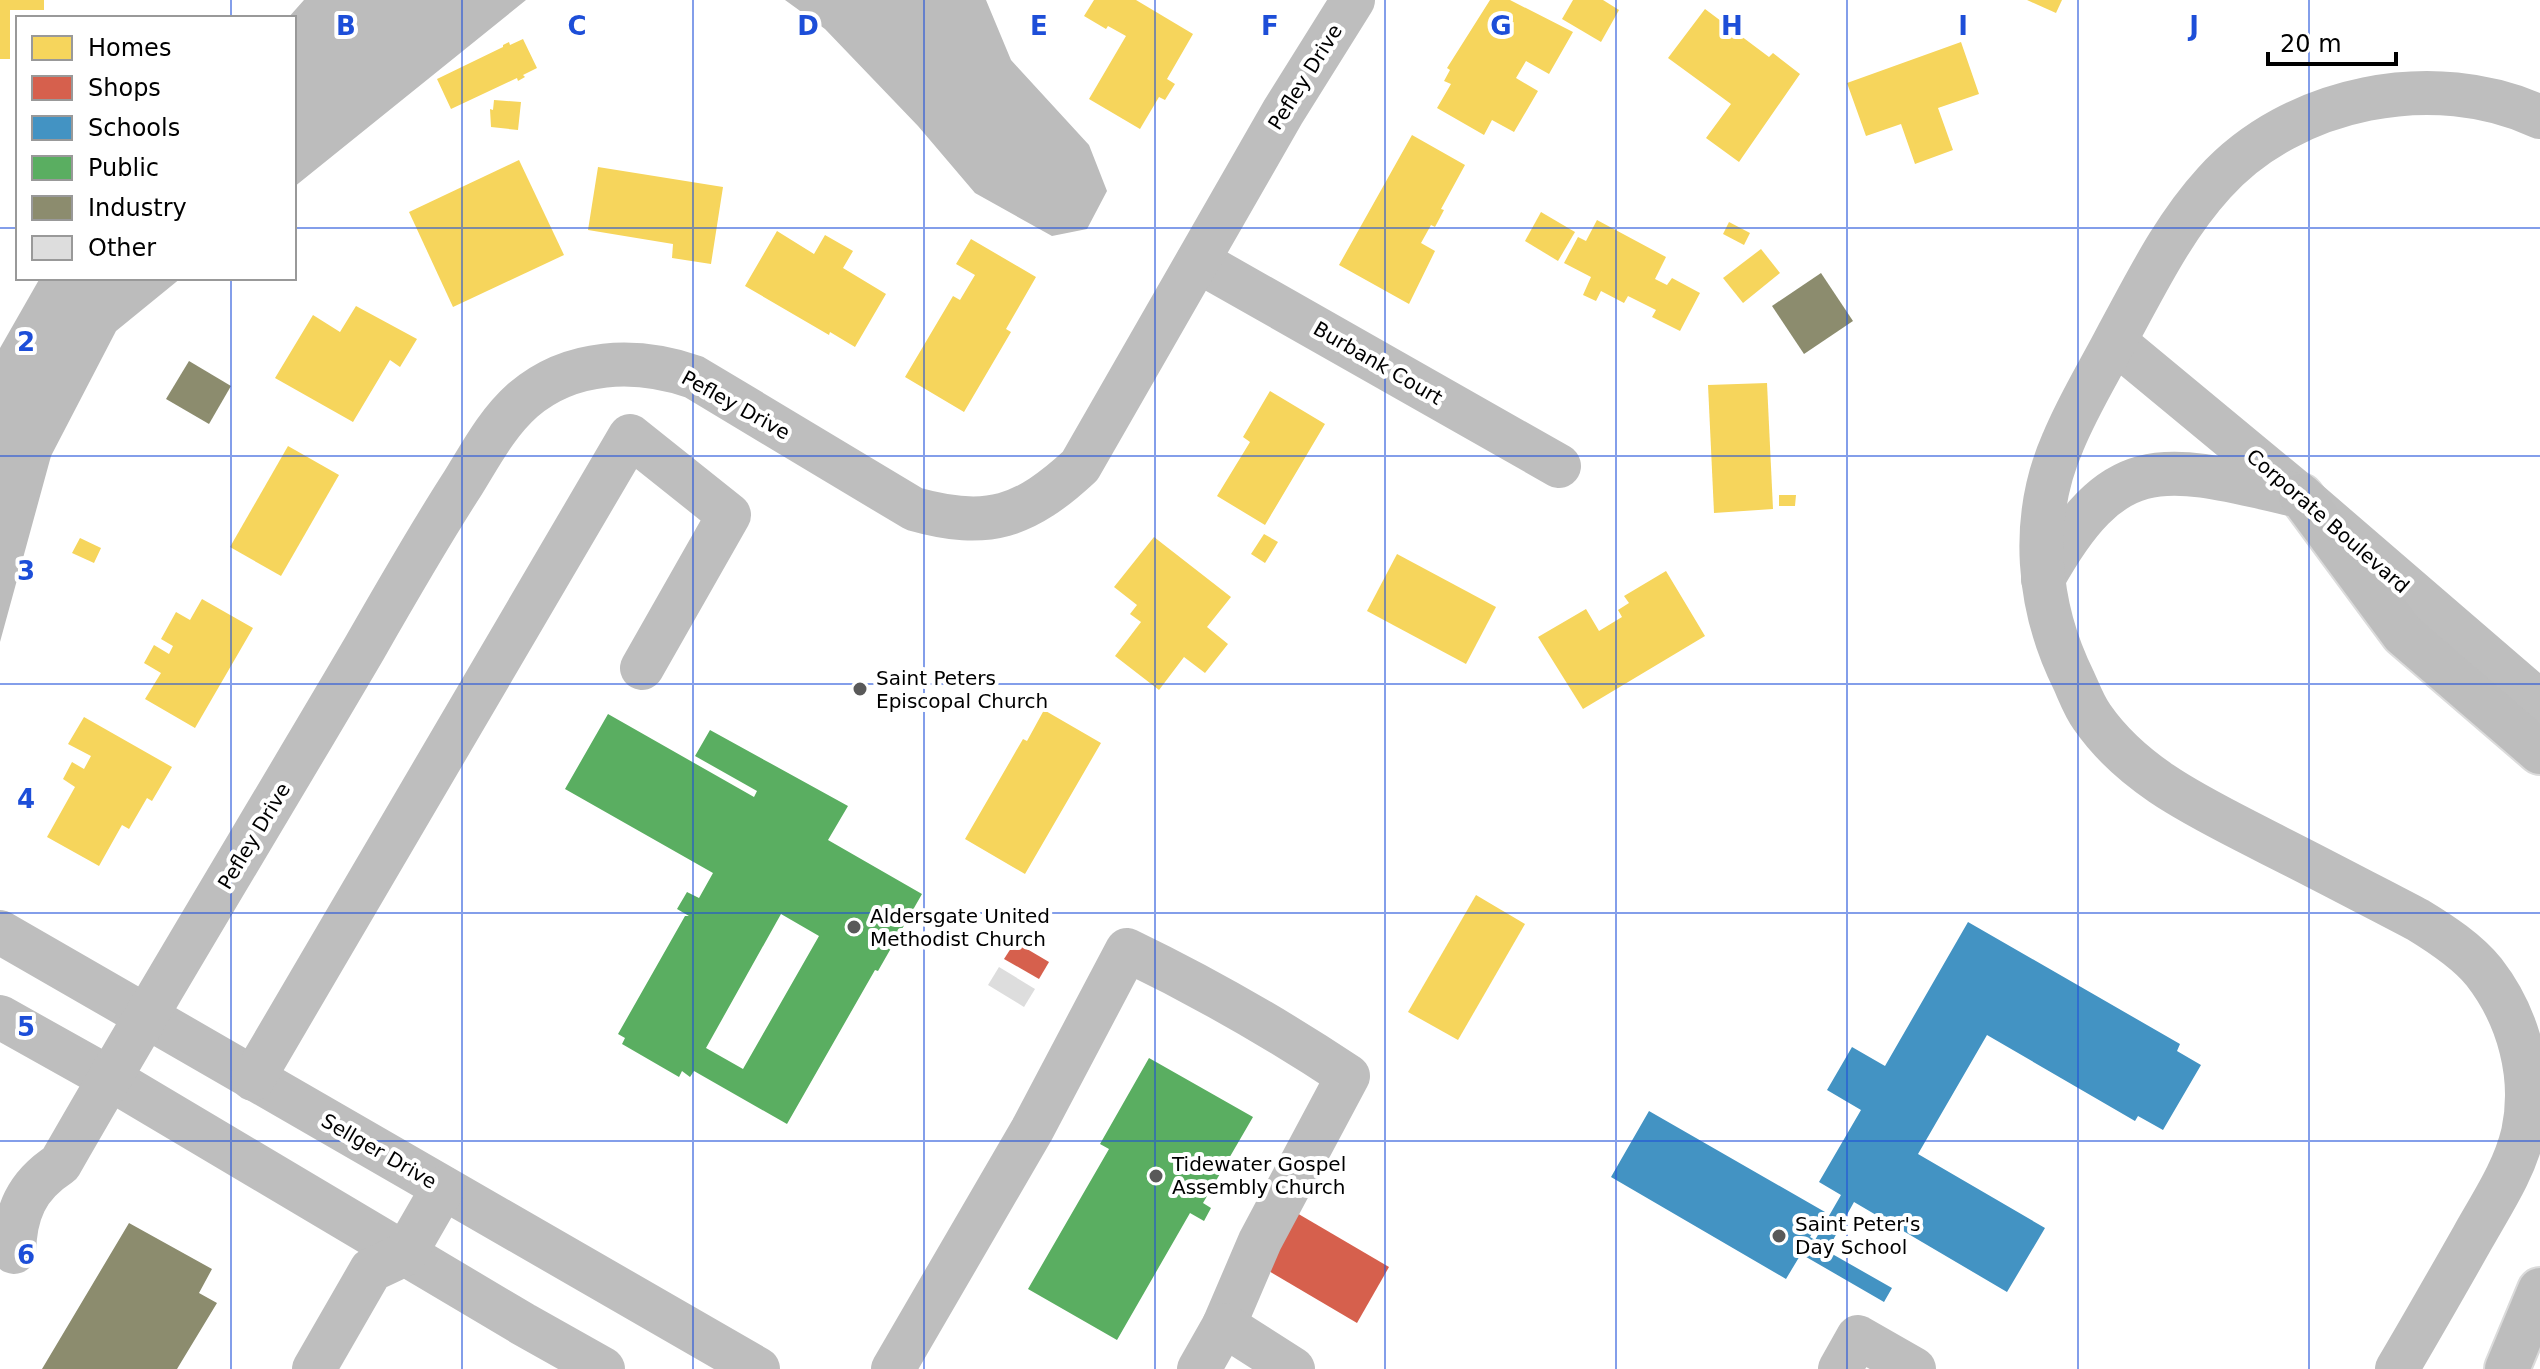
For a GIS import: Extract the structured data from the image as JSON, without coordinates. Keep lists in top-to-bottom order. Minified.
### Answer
{"streets":{"street":["Pefley Drive","Burbank Court","Corporate Boulevard","Sellger Drive"]},"crossings":[["Pefley Drive","Burbank Court"],["Pefley Drive","Sellger Drive"]],"places":["Saint Peters Episcopal Church","Aldersgate United Methodist Church","Tidewater Gospel Assembly Church","Saint Peter's Day School"],"legend":["Homes","Shops","Schools","Public","Industry","Other"],"scale_bar":"20 m","grid":{"columns":["B","C","D","E","F","G","H","I","J"],"rows":["2","3","4","5","6"]}}
